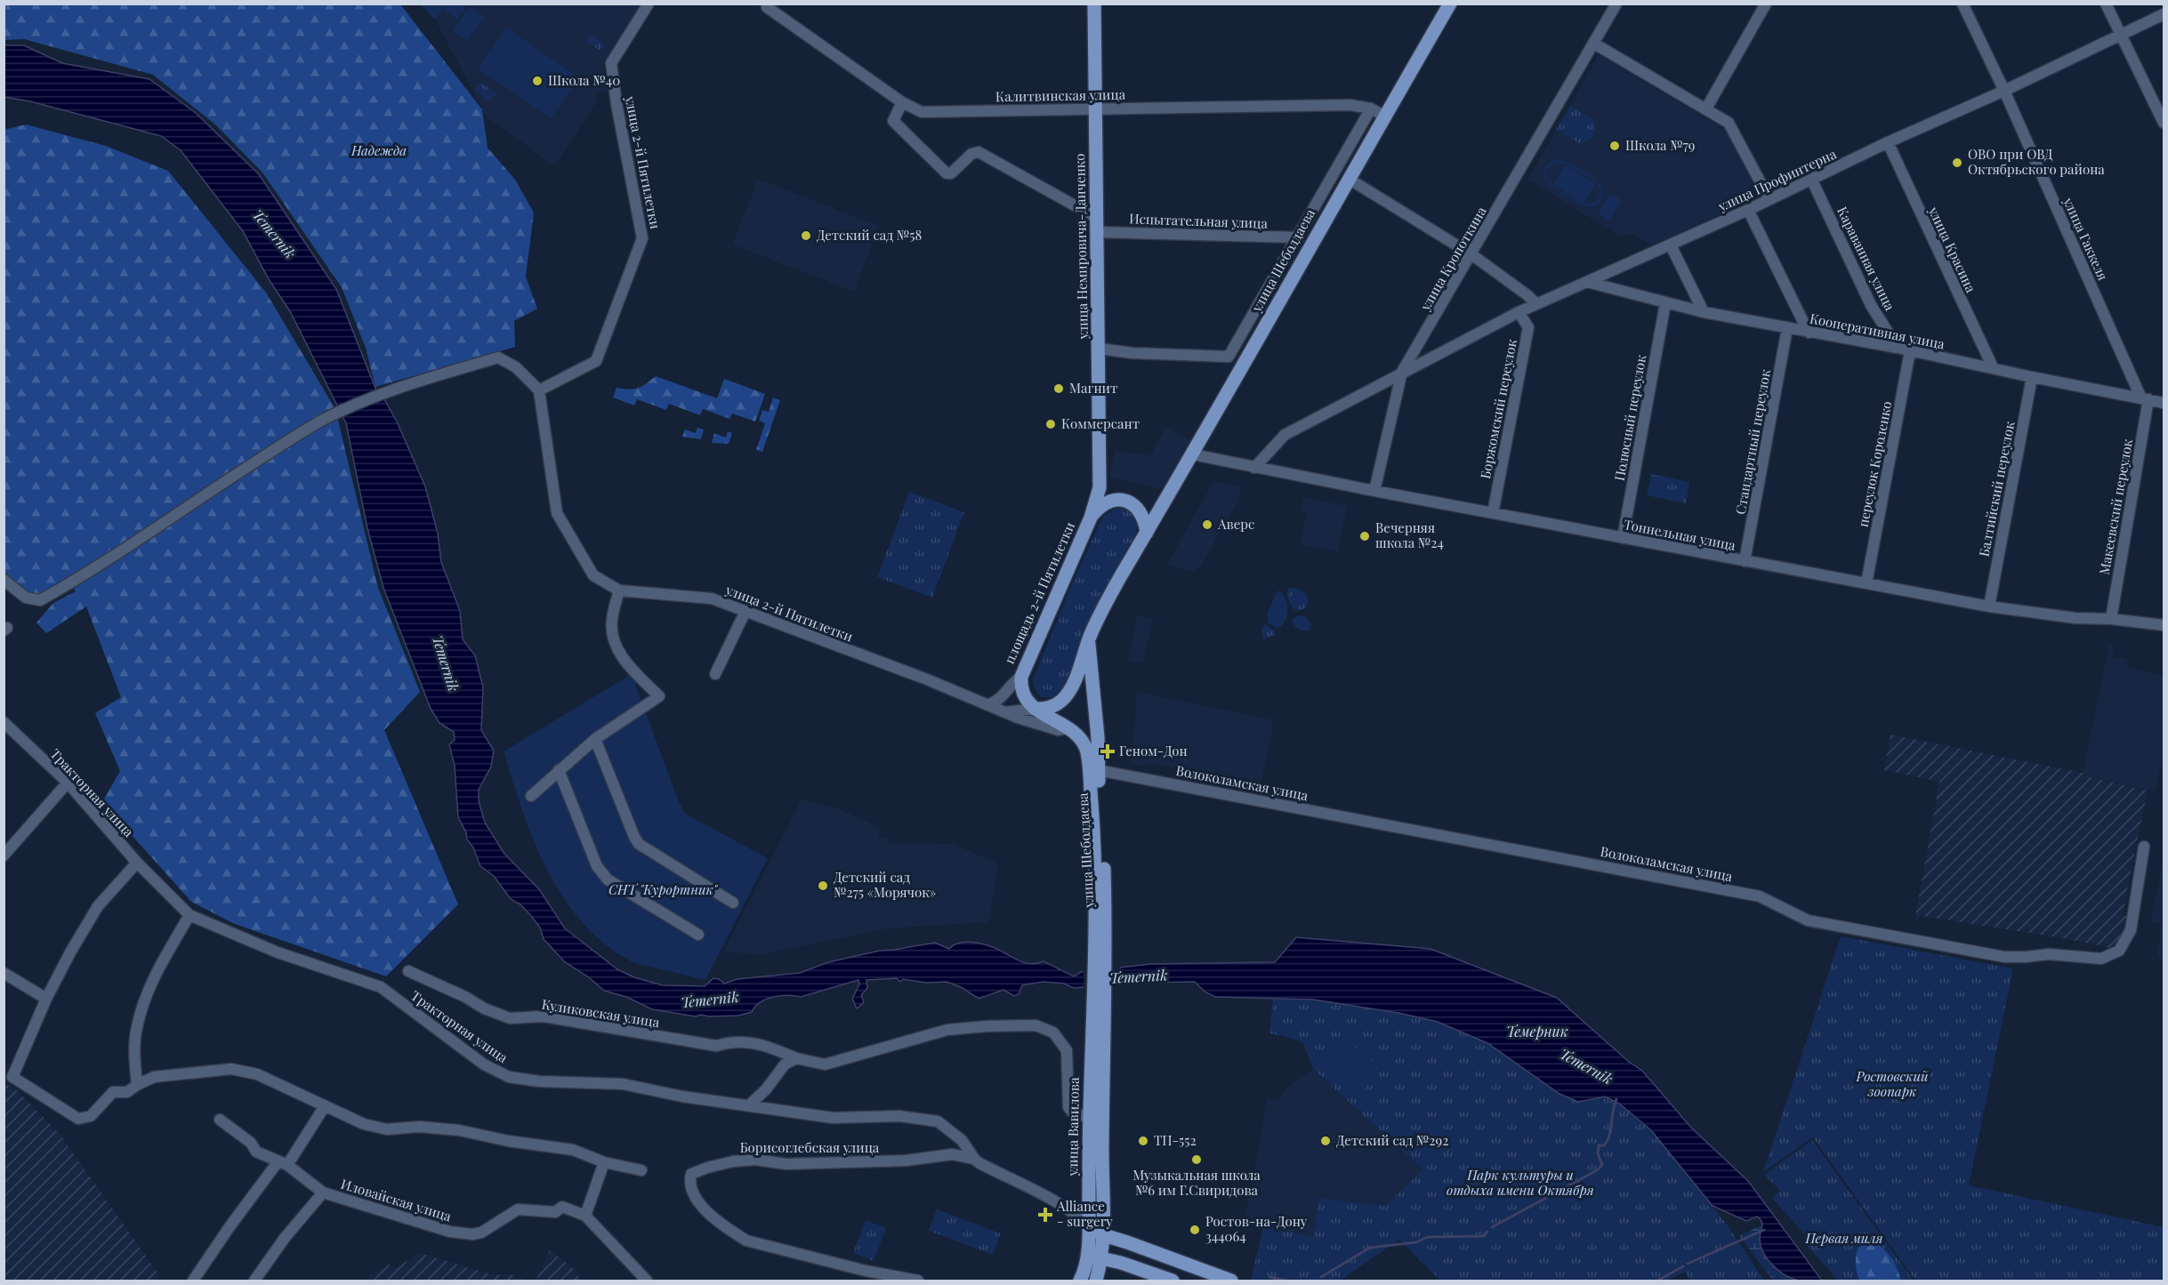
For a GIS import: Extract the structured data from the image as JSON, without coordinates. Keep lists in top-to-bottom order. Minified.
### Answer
{"streets":{"main road":["улица Немировича-Данченко","улица Шеболдаева","площадь 2-й Пятилетки","улица Вавилова"],"street":["Калитвинская улица","улица 2-й Пятилетки","улица Профинтерна","Испытательная улица","улица Гаккеля","улица Красина","улица Кропоткина","Караванная улица","Кооперативная улица","Боржомский переулок","Полюсный переулок","Стандартный переулок","переулок Короленко","Балтийский переулок","Макеевский переулок","Тоннельная улица","Волоколамская улица","Тракторная улица","Куликовская улица","Борисоглебская улица","Иловайская улица"]},"crossings":[["Калитвинская улица","улица Немировича-Данченко"],["Калитвинская улица","улица Шеболдаева"],["улица 2-й Пятилетки","площадь 2-й Пятилетки"],["улица Профинтерна","улица Гаккеля"],["улица Профинтерна","улица Красина"],["улица Профинтерна","улица Кропоткина"],["улица Профинтерна","Караванная улица"],["улица Профинтерна","Кооперативная улица"],["улица Профинтерна","Боржомский переулок"],["Испытательная улица","улица Немировича-Данченко"],["улица Гаккеля","Кооперативная улица"],["улица Гаккеля","Макеевский переулок"],["улица Немировича-Данченко","площадь 2-й Пятилетки"],["улица Красина","Кооперативная улица"],["Караванная улица","Кооперативная улица"],["улица Шеболдаева","Тоннельная улица"],["улица Шеболдаева","площадь 2-й Пятилетки"],["улица Шеболдаева","Волоколамская улица"],["улица Шеболдаева","улица Вавилова"],["Кооперативная улица","Полюсный переулок"],["Кооперативная улица","Стандартный переулок"],["Кооперативная улица","переулок Короленко"],["Кооперативная улица","Балтийский переулок"],["Кооперативная улица","Макеевский переулок"],["Боржомский переулок","Тоннельная улица"],["Полюсный переулок","Тоннельная улица"],["Стандартный переулок","Тоннельная улица"],["переулок Короленко","Тоннельная улица"],["Балтийский переулок","Тоннельная улица"],["Макеевский переулок","Тоннельная улица"],["площадь 2-й Пятилетки","Волоколамская улица"],["Тракторная улица","улица Вавилова"],["Тракторная улица","Борисоглебская улица"],["Куликовская улица","улица Вавилова"]],"water":["Temernik","Темерник"],"parks":["Надежда","СНТ \"Курортник\"","Ростовский зоопарк","Парк культуры и отдыха имени Октября","Первая миля"],"places":{"other":["Школа №40","Школа №79","ОВО при ОВД Октябрьского района","Детский сад №58","Магнит","Коммерсант","Аверс","Вечерняя школа №24","Детский сад №275 «Морячок»","ТП-552","Детский сад №292","Музыкальная школа №6 им Г.Свиридова","Ростов-на-Дону 344064"],"health":["Геном-Дон","Alliance - surgery"]}}
